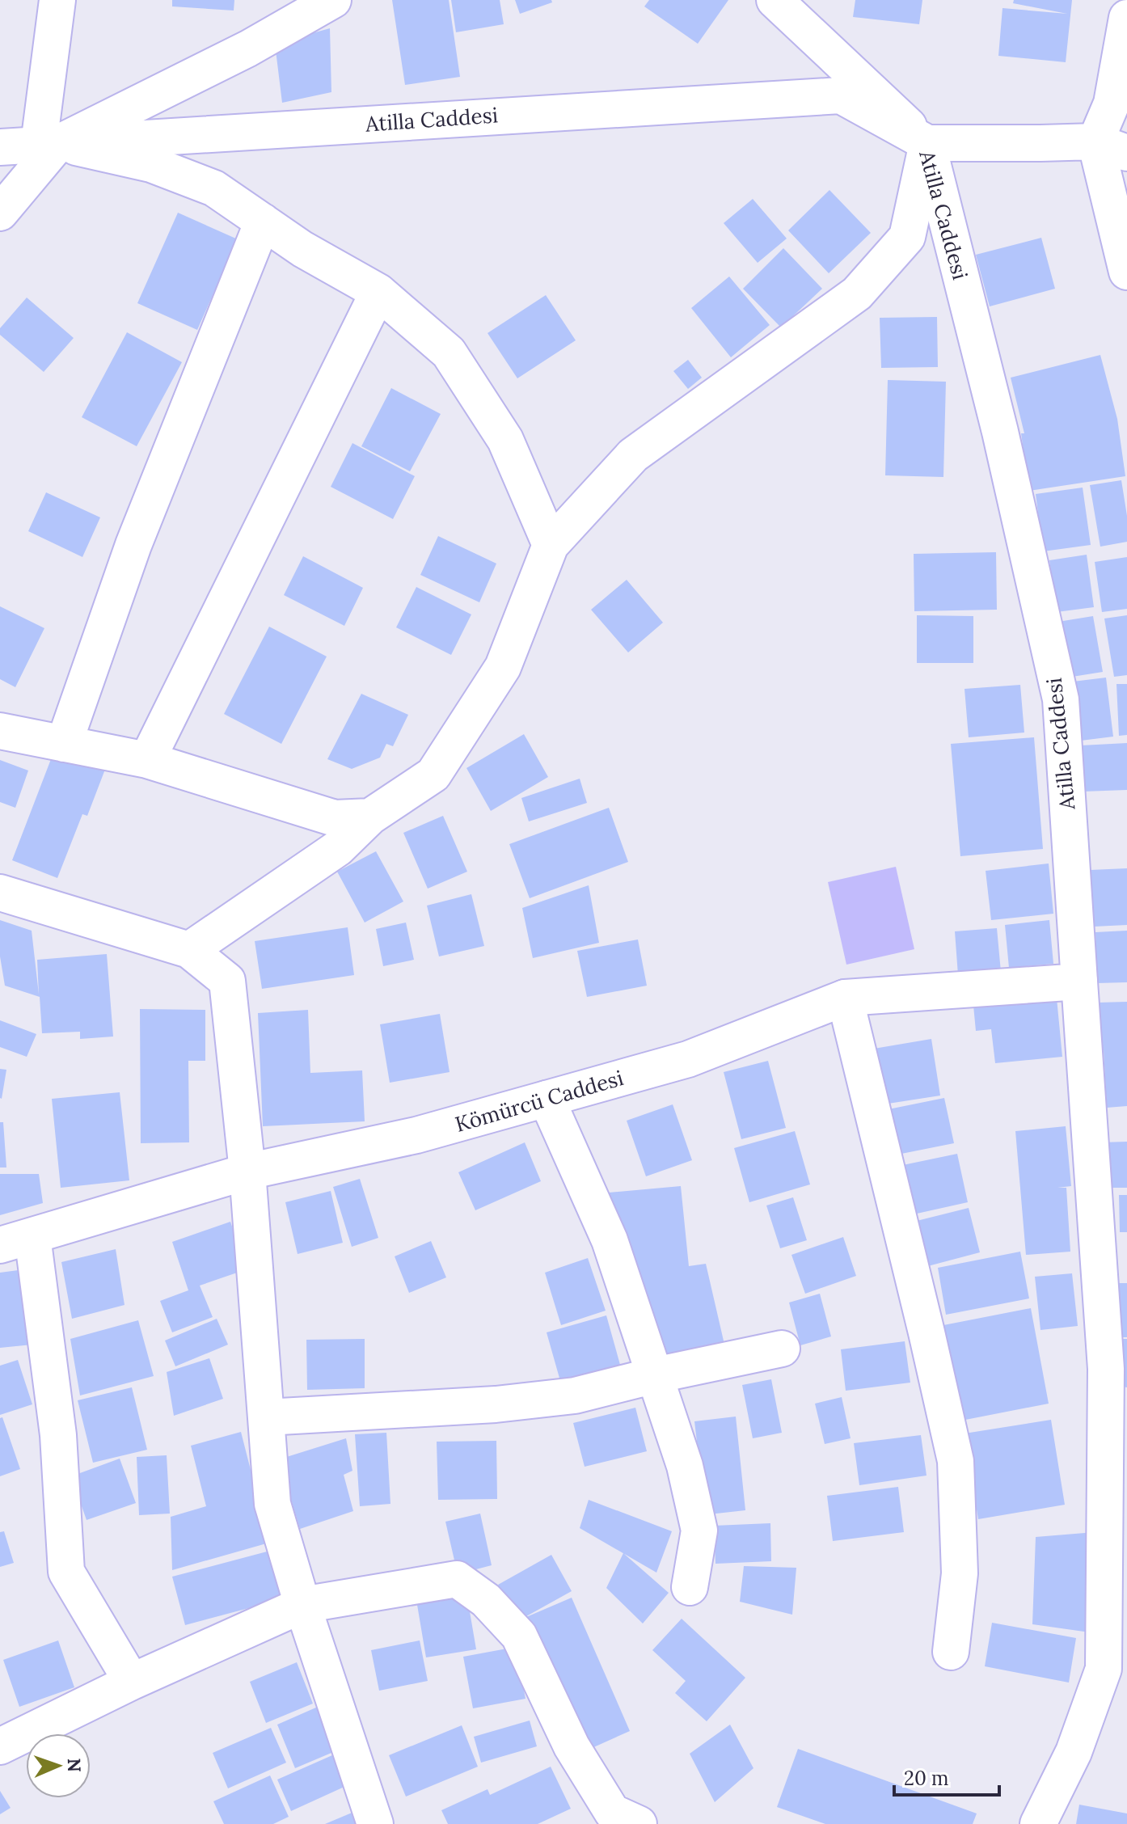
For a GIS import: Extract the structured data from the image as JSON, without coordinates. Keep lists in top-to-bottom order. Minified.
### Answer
{"streets":{"street":["Atilla Caddesi","Kömürcü Caddesi"]},"crossings":[["Atilla Caddesi","Kömürcü Caddesi"]],"scale_bar":"20 m","north":"right"}
